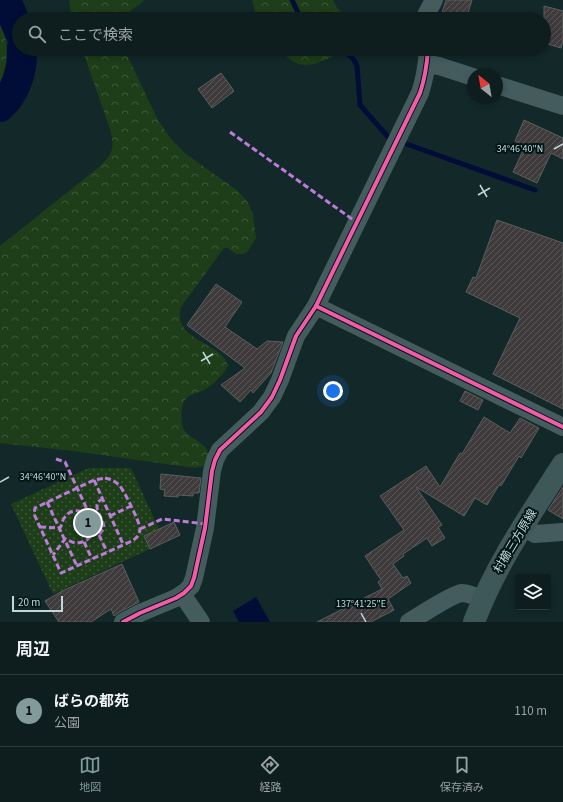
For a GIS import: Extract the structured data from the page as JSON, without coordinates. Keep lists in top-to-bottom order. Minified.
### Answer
{"streets":{"main road":["村櫛三方原線"]},"scale_bar":"20 m","north":"top left","page":{"search":"ここで検索","pins":"1","scale":"20 m","heading":"周辺","list":[{"mark":"1","name":"ばらの都苑","note":"公園","value":"110 m"}],"nav":["地図","経路","保存済み"]},"coordinates":["34°46'40\"N","137°41'25\"E"]}
